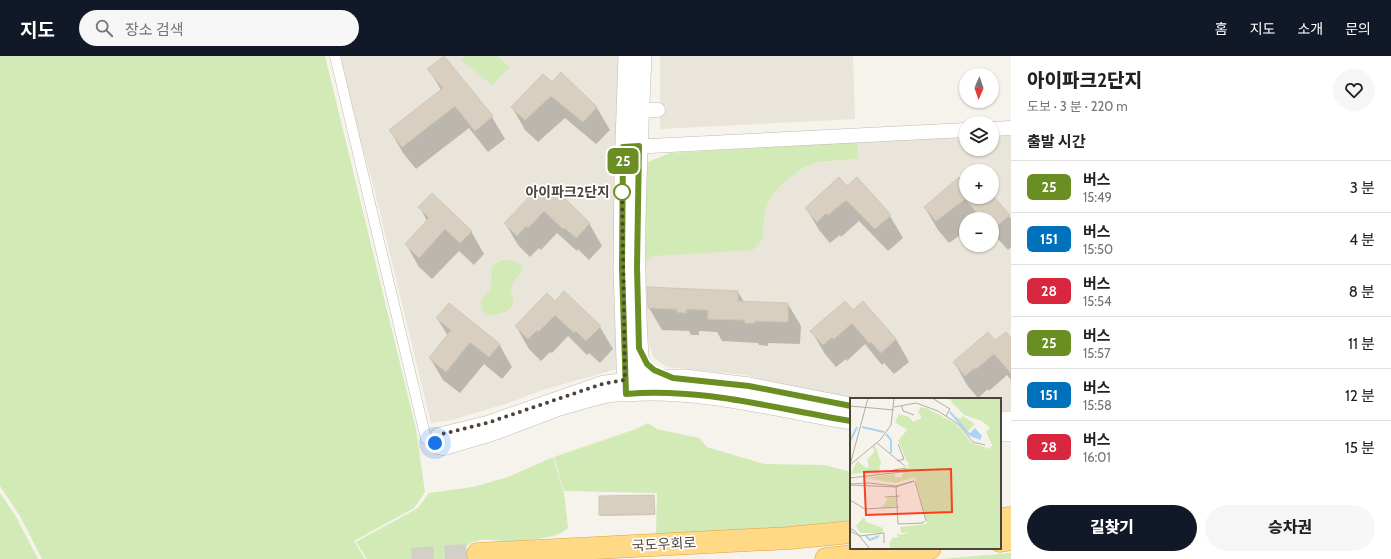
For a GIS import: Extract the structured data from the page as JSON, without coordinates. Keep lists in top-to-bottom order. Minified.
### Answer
{"streets":{"highway":["국도우회로"]},"places":["아이파크2단지"],"lines":["bus line 25"],"north":"bottom","page":{"header":"지도","search":"장소 검색","nav":["홈","지도","소개","문의"],"on_map":"25","heading":[["아이파크2단지","도보 · 3 분 · 220 m"],"출발 시간"],"map_buttons":["+","−"],"list":[{"mark":"25","name":"버스","note":"15:49","value":"3 분"},{"mark":"151","name":"버스","note":"15:50","value":"4 분"},{"mark":"28","name":"버스","note":"15:54","value":"8 분"},{"mark":"25","name":"버스","note":"15:57","value":"11 분"},{"mark":"151","name":"버스","note":"15:58","value":"12 분"},{"mark":"28","name":"버스","note":"16:01","value":"15 분"}],"buttons":["길찾기","승차권"]}}
